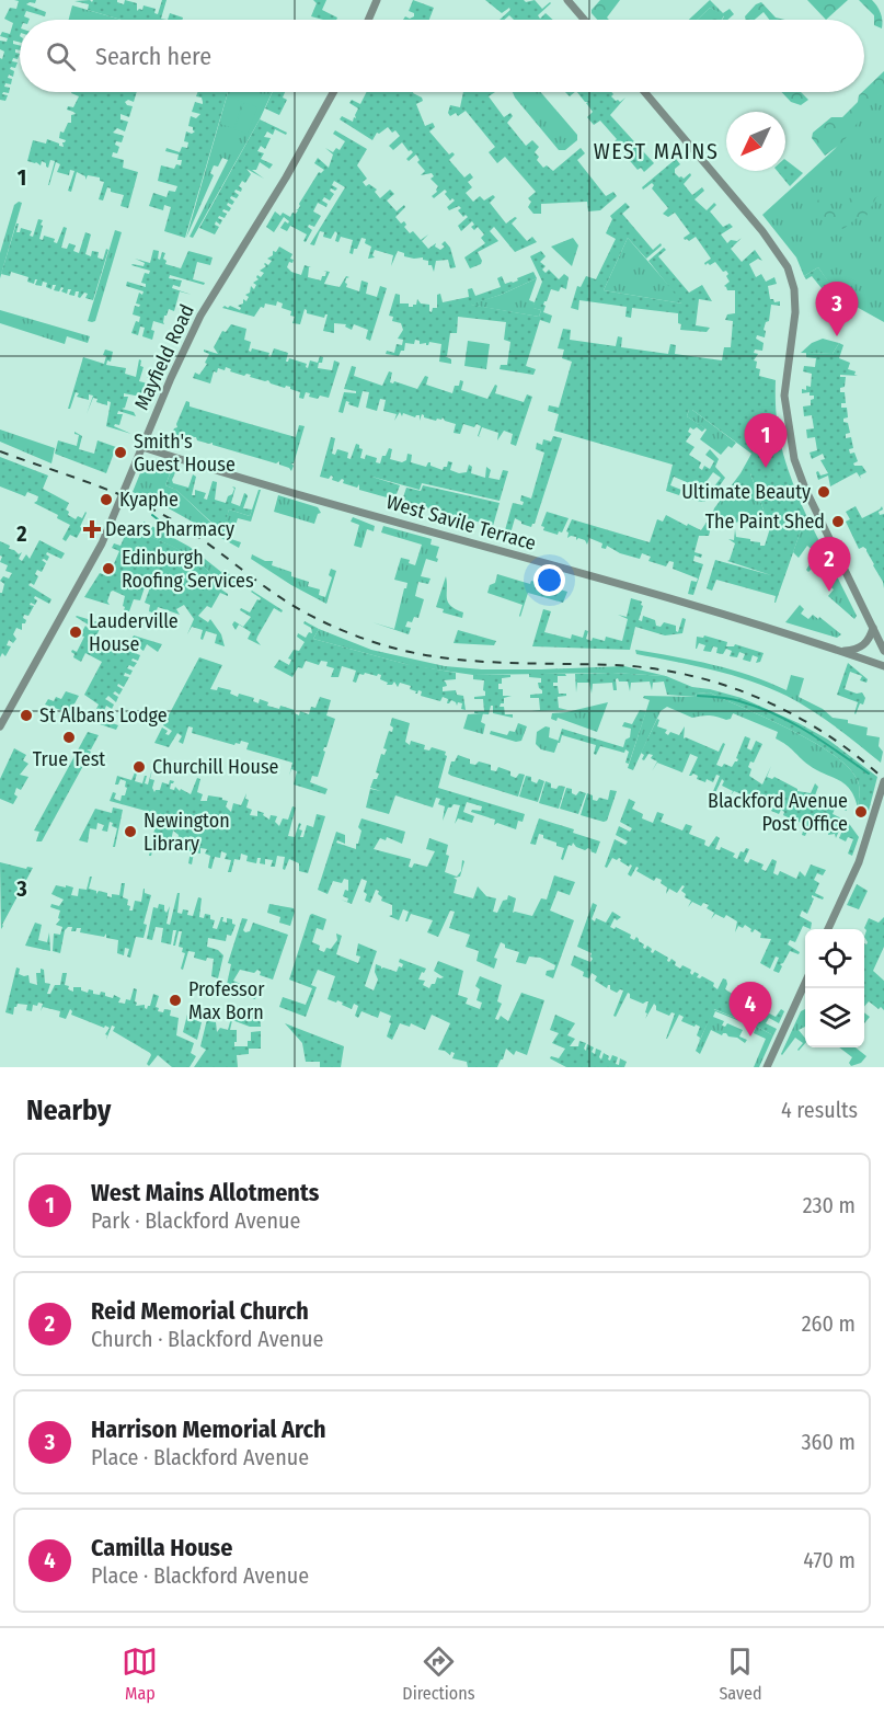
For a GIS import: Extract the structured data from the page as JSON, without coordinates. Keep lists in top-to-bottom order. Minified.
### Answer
{"streets":{"street":["Mayfield Road","West Savile Terrace"]},"crossings":[["Mayfield Road","West Savile Terrace"]],"districts":["WEST MAINS"],"places":{"other":["Smith's Guest House","Ultimate Beauty","Kyaphe","The Paint Shed","Edinburgh Roofing Services","Lauderville House","St Albans Lodge","True Test","Churchill House","Blackford Avenue Post Office","Newington Library","Professor Max Born"],"health":["Dears Pharmacy"]},"north":"bottom left","page":{"search":"Search here","pins":["3","1","2","4"],"heading":["Nearby","4 results"],"list":[{"mark":"1","name":"West Mains Allotments","note":"Park · Blackford Avenue","value":"230 m"},{"mark":"2","name":"Reid Memorial Church","note":"Church · Blackford Avenue","value":"260 m"},{"mark":"3","name":"Harrison Memorial Arch","note":"Place · Blackford Avenue","value":"360 m"},{"mark":"4","name":"Camilla House","note":"Place · Blackford Avenue","value":"470 m"}],"nav":["Map","Directions","Saved"]},"grid":{"rows":["1","2","3"]}}
